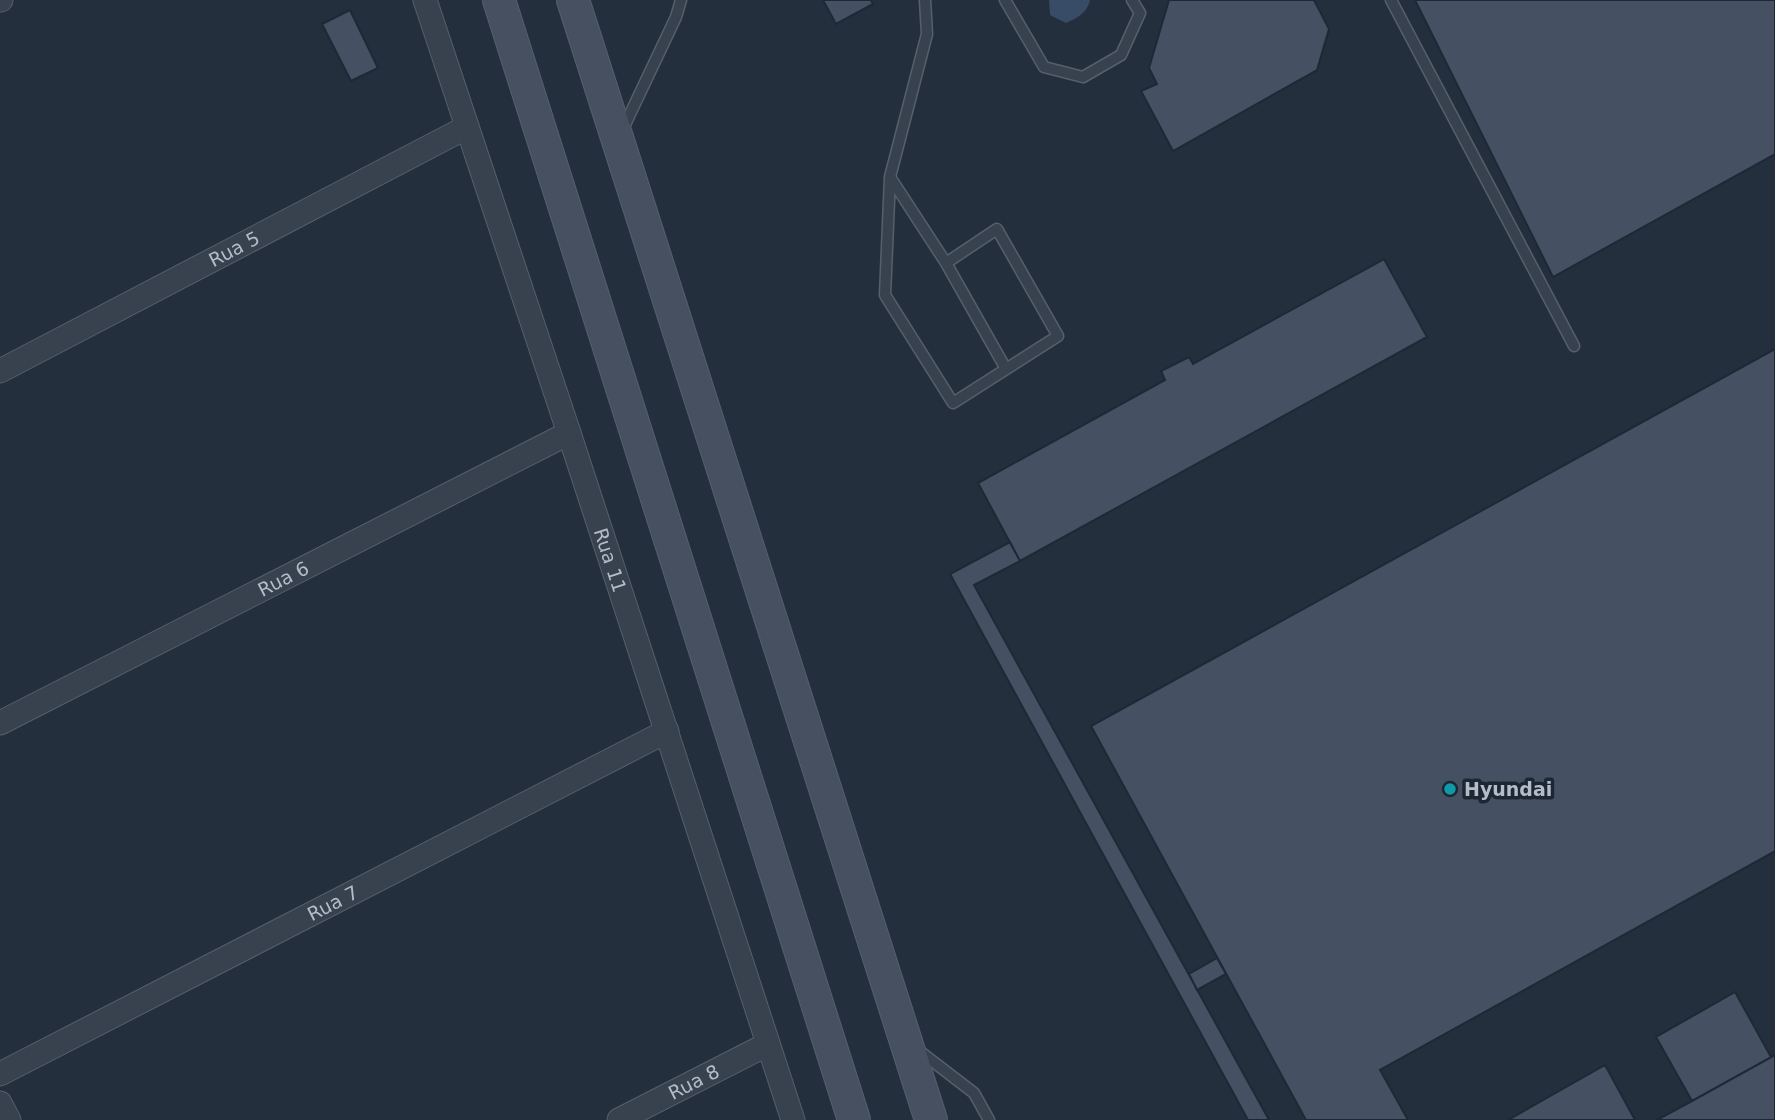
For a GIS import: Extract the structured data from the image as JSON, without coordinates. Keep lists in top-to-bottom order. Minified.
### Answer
{"streets":{"street":["Rua 5","Rua 11","Rua 6","Rua 7","Rua 8"]},"crossings":[["Rua 5","Rua 11"],["Rua 11","Rua 6"],["Rua 11","Rua 7"],["Rua 11","Rua 8"]],"places":["Hyundai"]}
